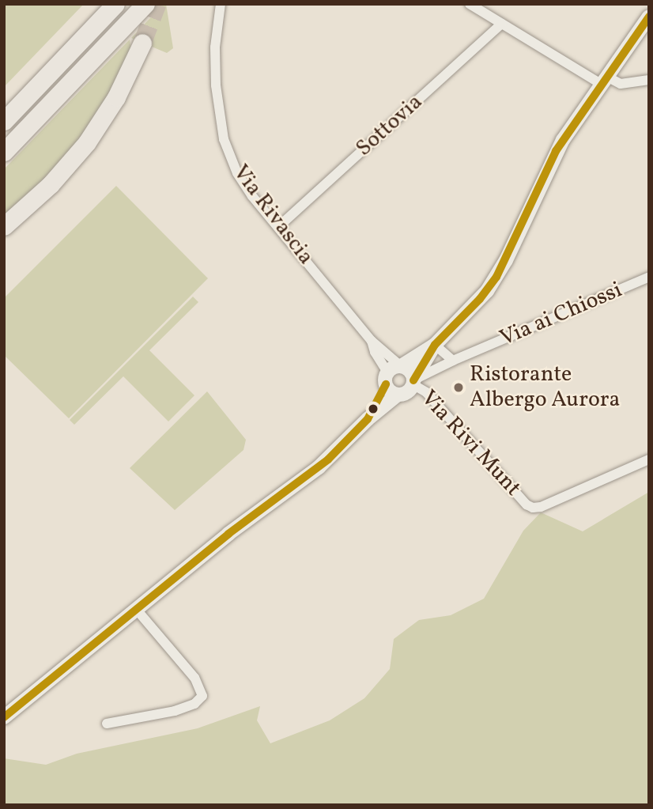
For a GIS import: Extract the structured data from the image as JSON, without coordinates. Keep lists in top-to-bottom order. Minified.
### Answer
{"streets":{"street":["Sottovia","Via Rivascia","Via ai Chiossi","Via Rivi Munt"]},"crossings":[["Sottovia","Via Rivascia"],["Via Rivascia","Via ai Chiossi"],["Via Rivascia","Via Rivi Munt"],["Via ai Chiossi","Via Rivi Munt"]],"places":["Ristorante Albergo Aurora"]}
